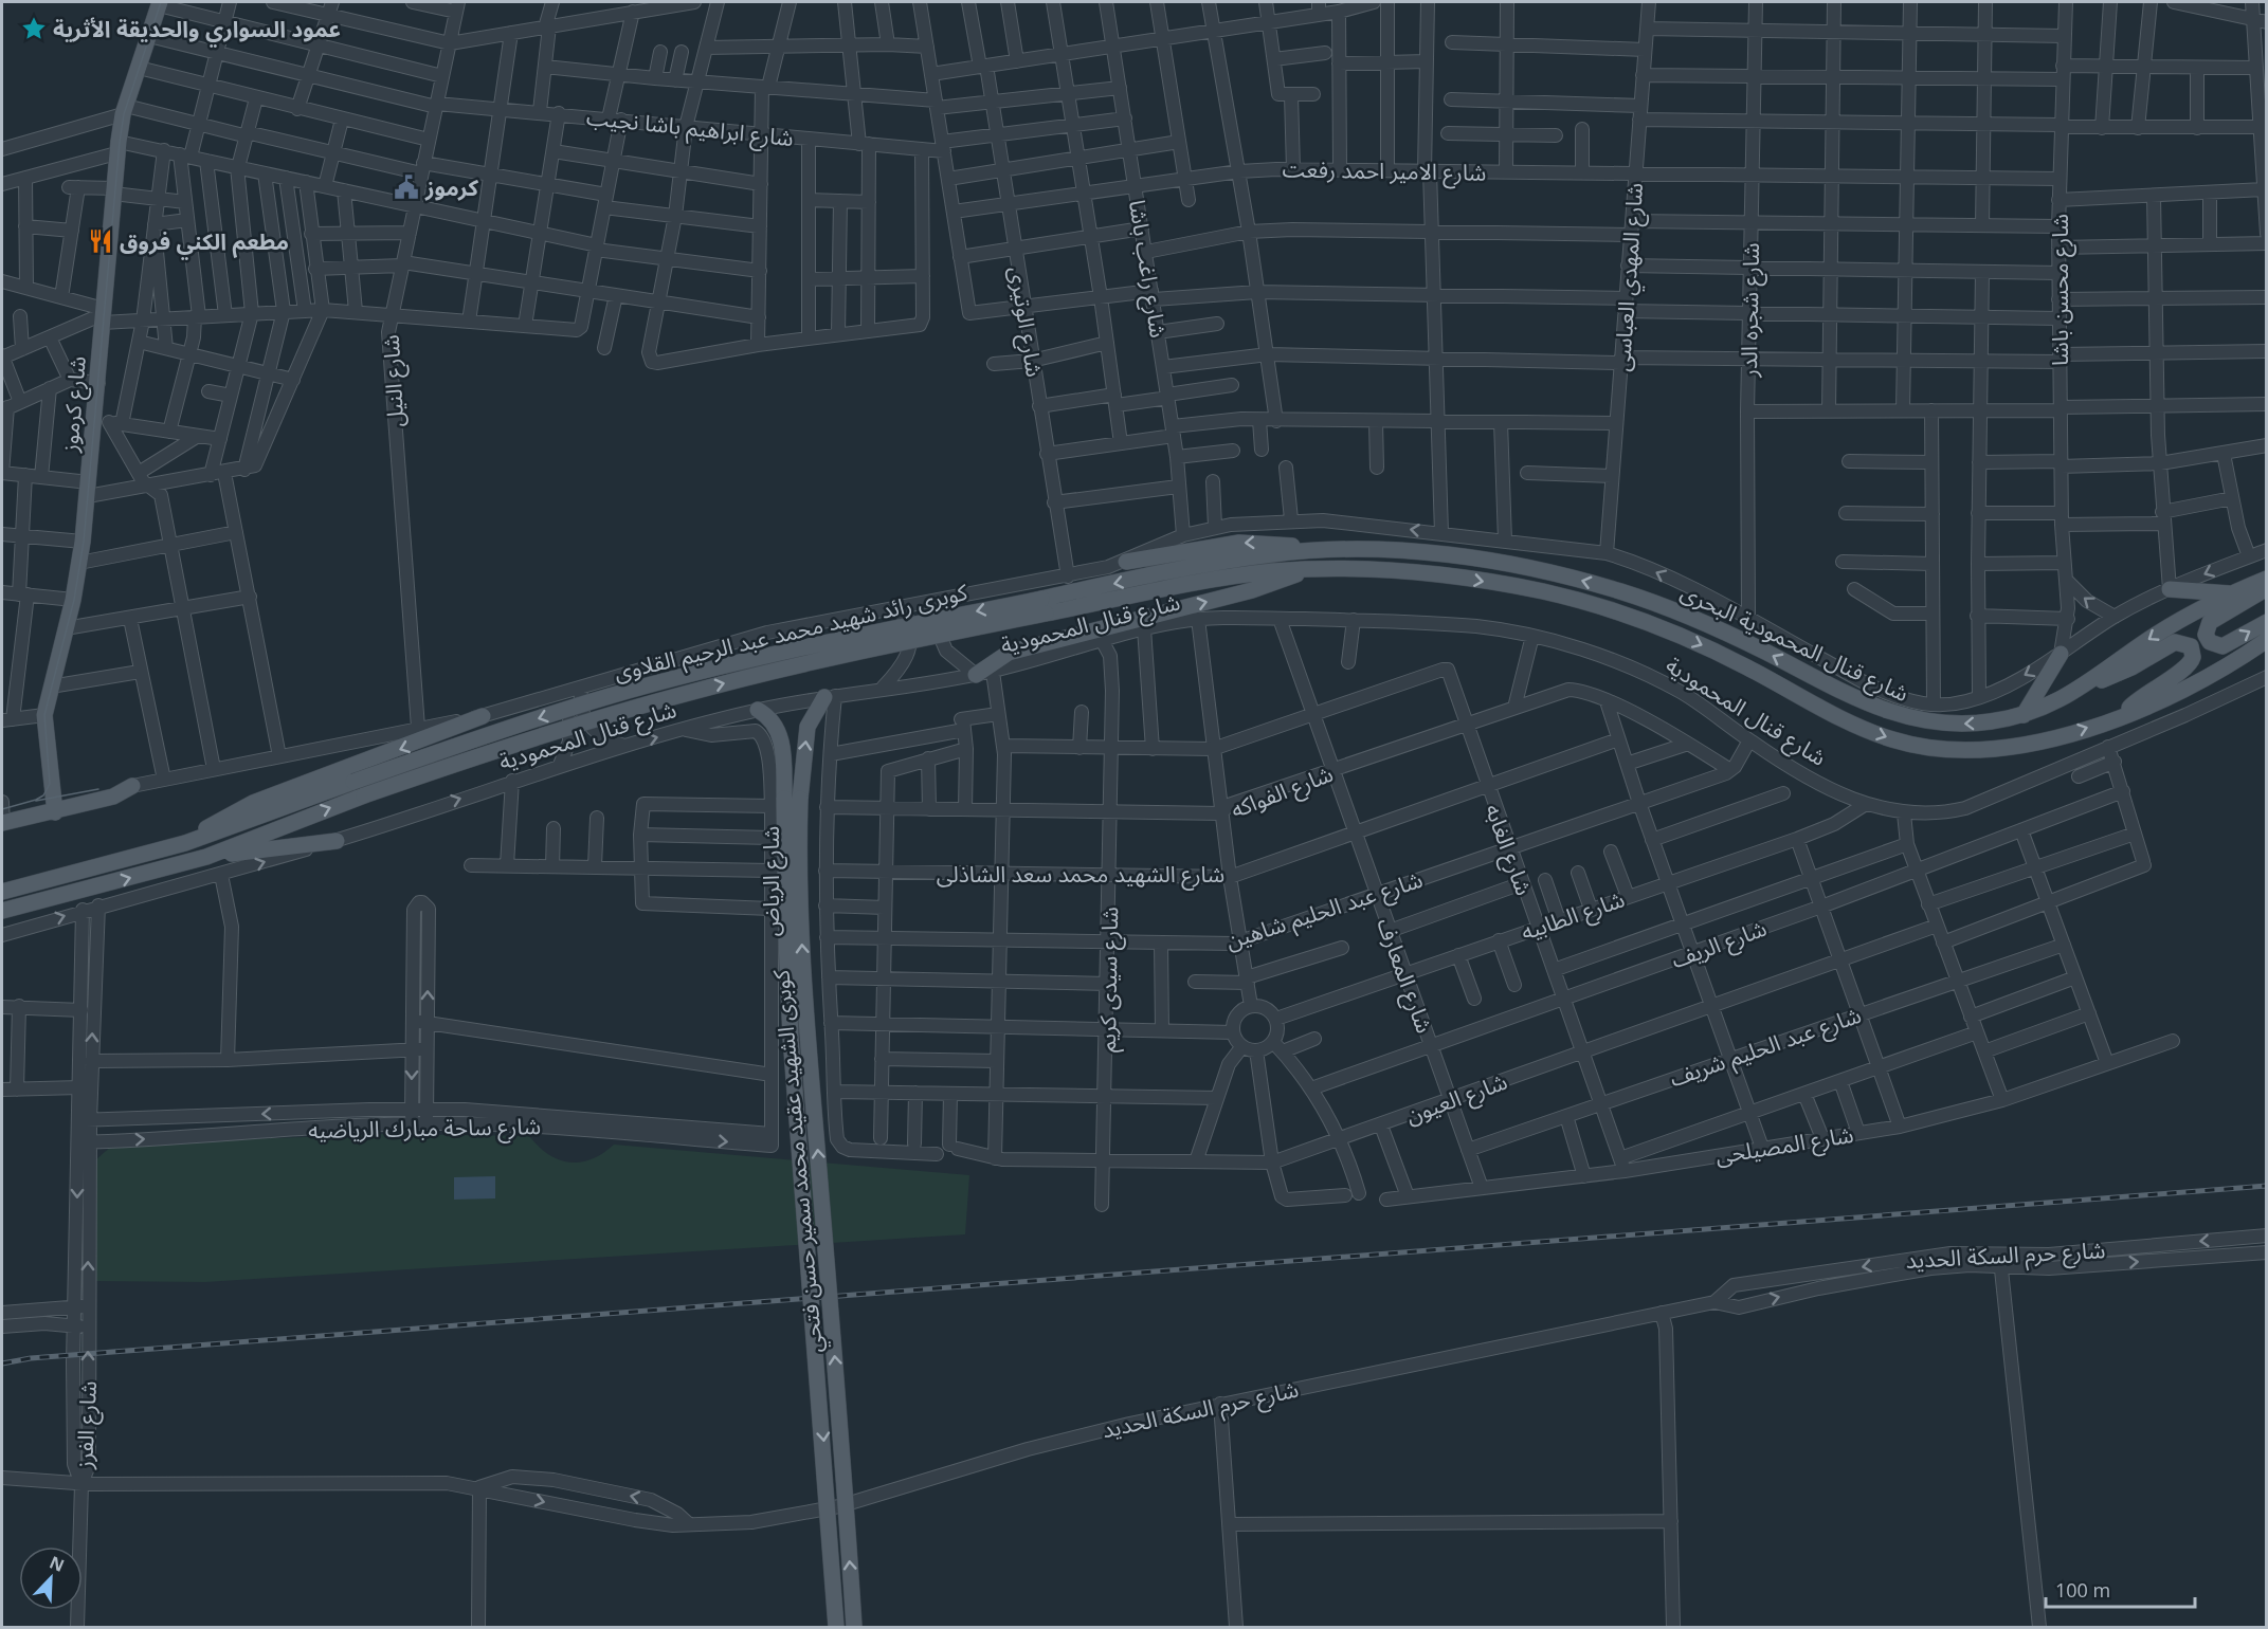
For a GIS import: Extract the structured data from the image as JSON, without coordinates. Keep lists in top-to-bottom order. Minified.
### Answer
{"streets":{"main road":["شارع كرموز","كوبرى رائد شهيد محمد عبد الرحيم القلاوى","شارع قنال المحمودية البحرى","كوبرى الشهيد عقيد محمد سمير حسن فتحي"],"street":["شارع ابراهيم باشا نجيب","شارع الامير احمد رفعت","شارع راغب باشا","شارع المهدي العباسى","شارع محسن باشا","شارع شجره الدر","شارع الوتيرى","شارع النيل","شارع قنال المحمودية","شارع الفواكه","شارع الغابه","شارع الشهيد محمد سعد الشاذلى","شارع الرياض","شارع عبد الحليم شاهين","شارع الطابيه","شارع الريف","شارع المعارف","شارع سيدى كريم","شارع عبد الحليم شريف","شارع العيون","شارع ساحة مبارك الرياضيه","شارع المصيلحى","شارع حرم السكة الحديد","شارع الفرز"]},"crossings":[["شارع ابراهيم باشا نجيب","شارع راغب باشا"],["شارع ابراهيم باشا نجيب","شارع الوتيرى"],["شارع ابراهيم باشا نجيب","شارع النيل"],["شارع ابراهيم باشا نجيب","شارع كرموز"],["شارع الامير احمد رفعت","شارع راغب باشا"],["شارع الامير احمد رفعت","شارع المهدي العباسى"],["شارع الامير احمد رفعت","شارع محسن باشا"],["شارع الامير احمد رفعت","شارع شجره الدر"],["شارع الامير احمد رفعت","شارع الوتيرى"],["شارع قنال المحمودية","شارع الرياض"],["شارع قنال المحمودية","شارع الطابيه"],["شارع قنال المحمودية","شارع المعارف"],["شارع قنال المحمودية","شارع سيدى كريم"],["شارع قنال المحمودية","كوبرى الشهيد عقيد محمد سمير حسن فتحي"],["شارع قنال المحمودية","شارع الفرز"],["كوبرى رائد شهيد محمد عبد الرحيم القلاوى","شارع قنال المحمودية البحرى"],["شارع الفواكه","شارع الغابه"],["شارع الفواكه","شارع عبد الحليم شاهين"],["شارع الفواكه","شارع المعارف"],["شارع الفواكه","شارع سيدى كريم"],["شارع الغابه","شارع الشهيد محمد سعد الشاذلى"],["شارع الغابه","شارع عبد الحليم شاهين"],["شارع الغابه","شارع الطابيه"],["شارع الغابه","شارع الريف"],["شارع الغابه","شارع المعارف"],["شارع الغابه","شارع عبد الحليم شريف"],["شارع الغابه","شارع العيون"],["شارع الغابه","شارع المصيلحى"],["شارع الشهيد محمد سعد الشاذلى","شارع المعارف"],["شارع الشهيد محمد سعد الشاذلى","شارع سيدى كريم"],["شارع الرياض","شارع ساحة مبارك الرياضيه"],["شارع الرياض","كوبرى الشهيد عقيد محمد سمير حسن فتحي"],["شارع عبد الحليم شاهين","شارع المعارف"],["شارع عبد الحليم شاهين","شارع سيدى كريم"],["شارع الطابيه","شارع المعارف"],["شارع الريف","شارع المعارف"],["شارع المعارف","شارع عبد الحليم شريف"],["شارع المعارف","شارع العيون"],["شارع المعارف","شارع المصيلحى"],["شارع سيدى كريم","شارع العيون"],["شارع ساحة مبارك الرياضيه","شارع الفرز"],["شارع حرم السكة الحديد","شارع الفرز"]],"places":{"place":["عمود السواري والحديقة الأثرية"],"public building":["كرموز"],"restaurant":["مطعم الكني فروق"]},"scale_bar":"100 m","north":"top right"}
